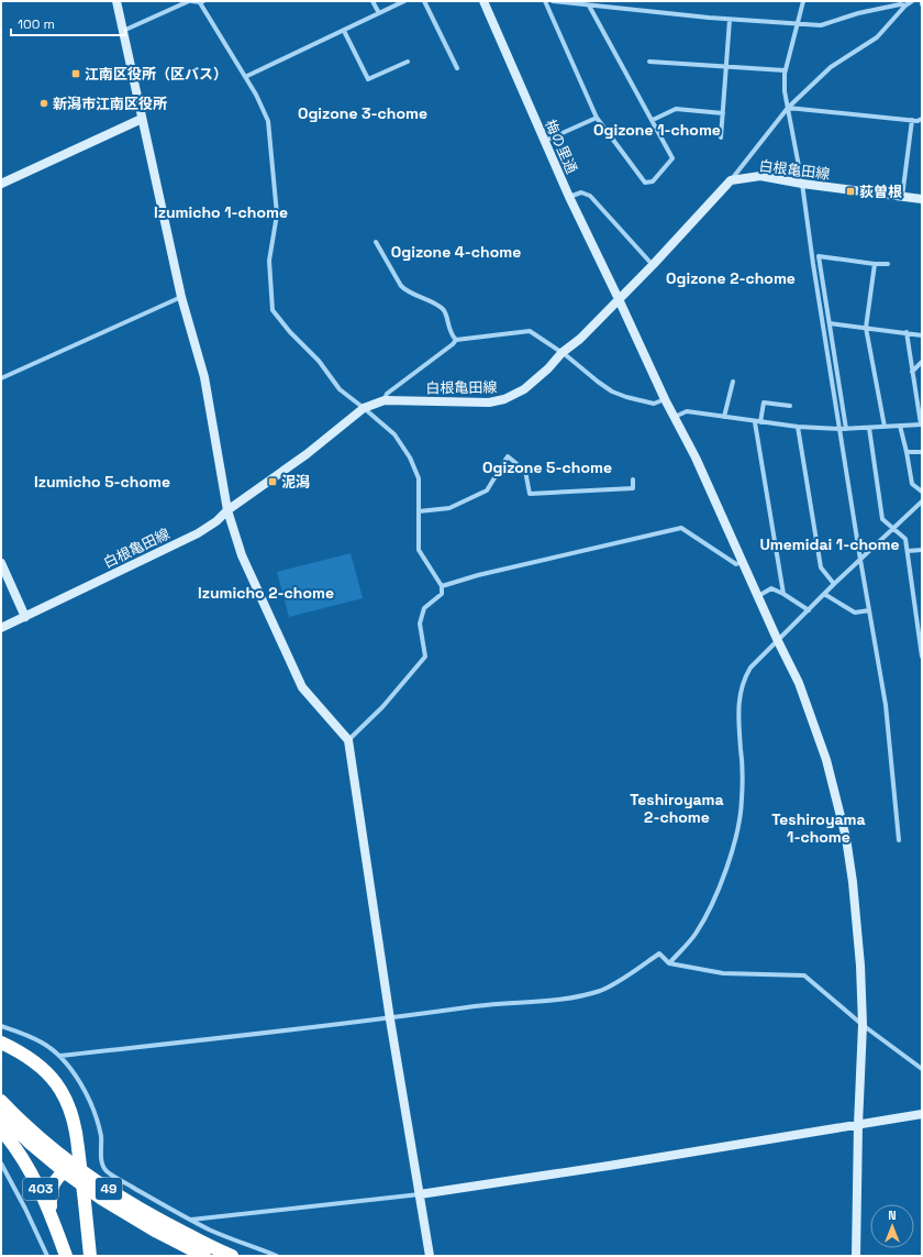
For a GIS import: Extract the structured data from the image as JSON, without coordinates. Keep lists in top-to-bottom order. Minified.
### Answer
{"streets":{"highway":["403","49"],"street":["梅の里通","白根亀田線"]},"crossings":[["梅の里通","白根亀田線"]],"districts":["Ogizone 3-chome","Ogizone 1-chome","Izumicho 1-chome","Ogizone 4-chome","Ogizone 2-chome","Ogizone 5-chome","Izumicho 5-chome","Umemidai 1-chome","Izumicho 2-chome","Teshiroyama 2-chome","Teshiroyama 1-chome"],"places":{"transit":["江南区役所（区バス）","荻曽根","泥潟"],"other":["新潟市江南区役所"]},"scale_bar":"100 m","north":"top"}
